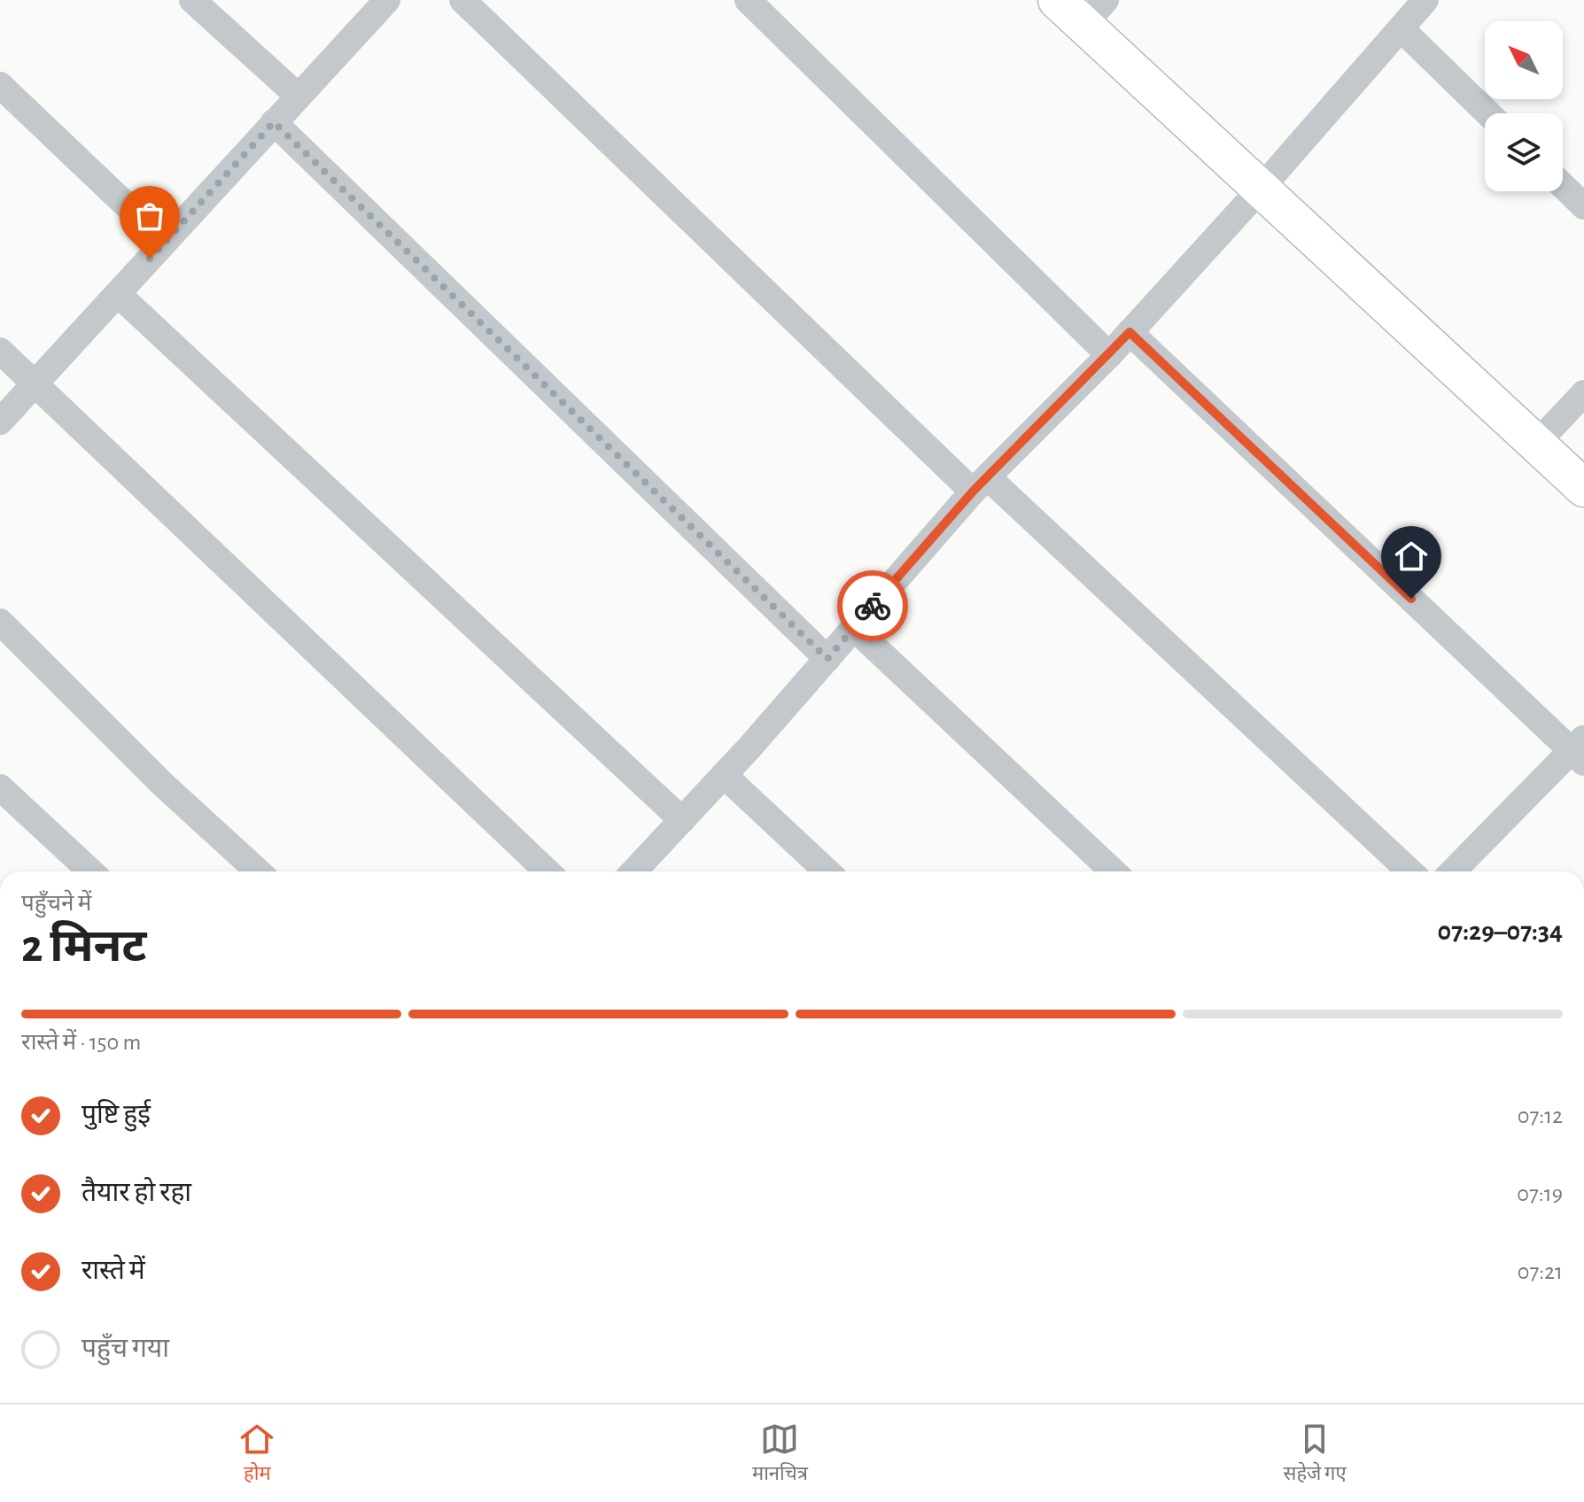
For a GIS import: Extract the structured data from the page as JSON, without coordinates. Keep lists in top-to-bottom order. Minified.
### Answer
{"north":"top left","page":{"heading":["2 मिनट","पहुँचने में","07:29–07:34"],"bar":"रास्ते में · 150 m","list":[["पुष्टि हुई","07:12"],["तैयार हो रहा","07:19"],["रास्ते में","07:21"],"पहुँच गया"],"tabs":["होम","मानचित्र","सहेजे गए"]}}
